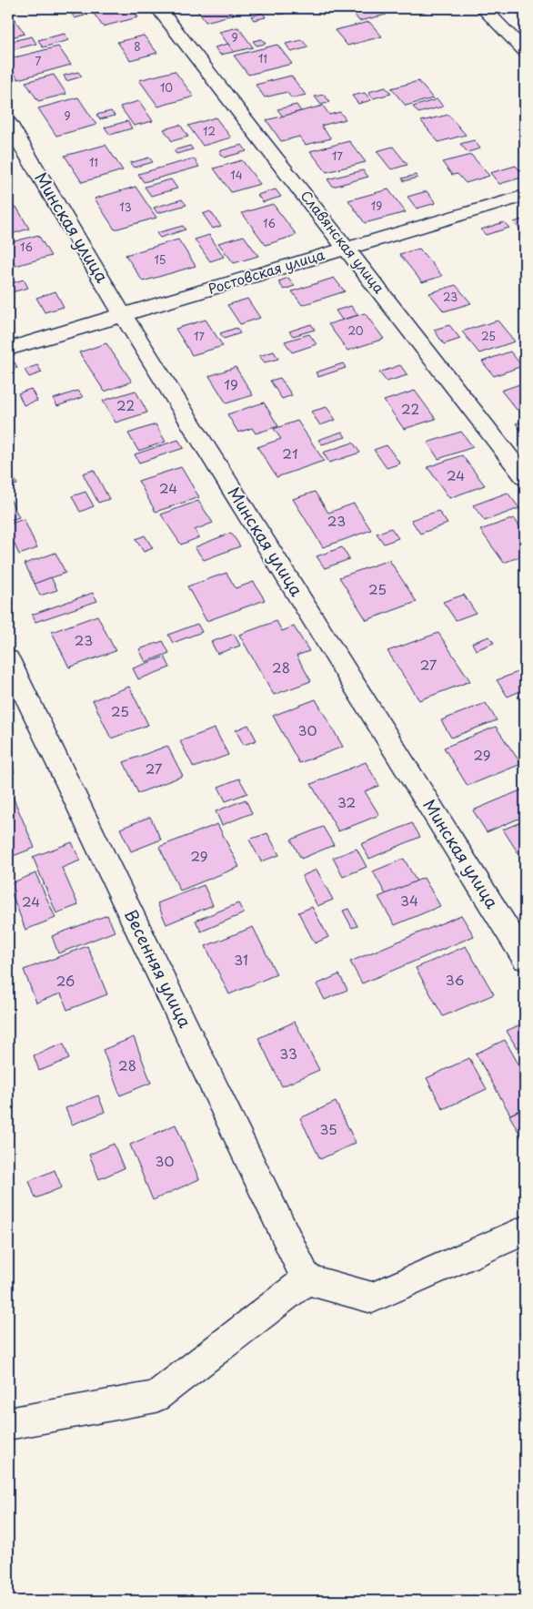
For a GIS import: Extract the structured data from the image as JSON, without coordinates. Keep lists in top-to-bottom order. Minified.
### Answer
{"streets":{"street":["Минская улица","Славянская улица","Ростовская улица","Весенняя улица"]},"crossings":[["Минская улица","Ростовская улица"],["Славянская улица","Ростовская улица"]],"house_numbers":["9","8","11","7","10","9","12","17","11","14","19","13","16","16","15","23","20","17","25","19","22","22","21","24","24","23","25","23","27","28","25","30","29","27","32","29","34","24","31","36","26","33","28","35","30"]}
